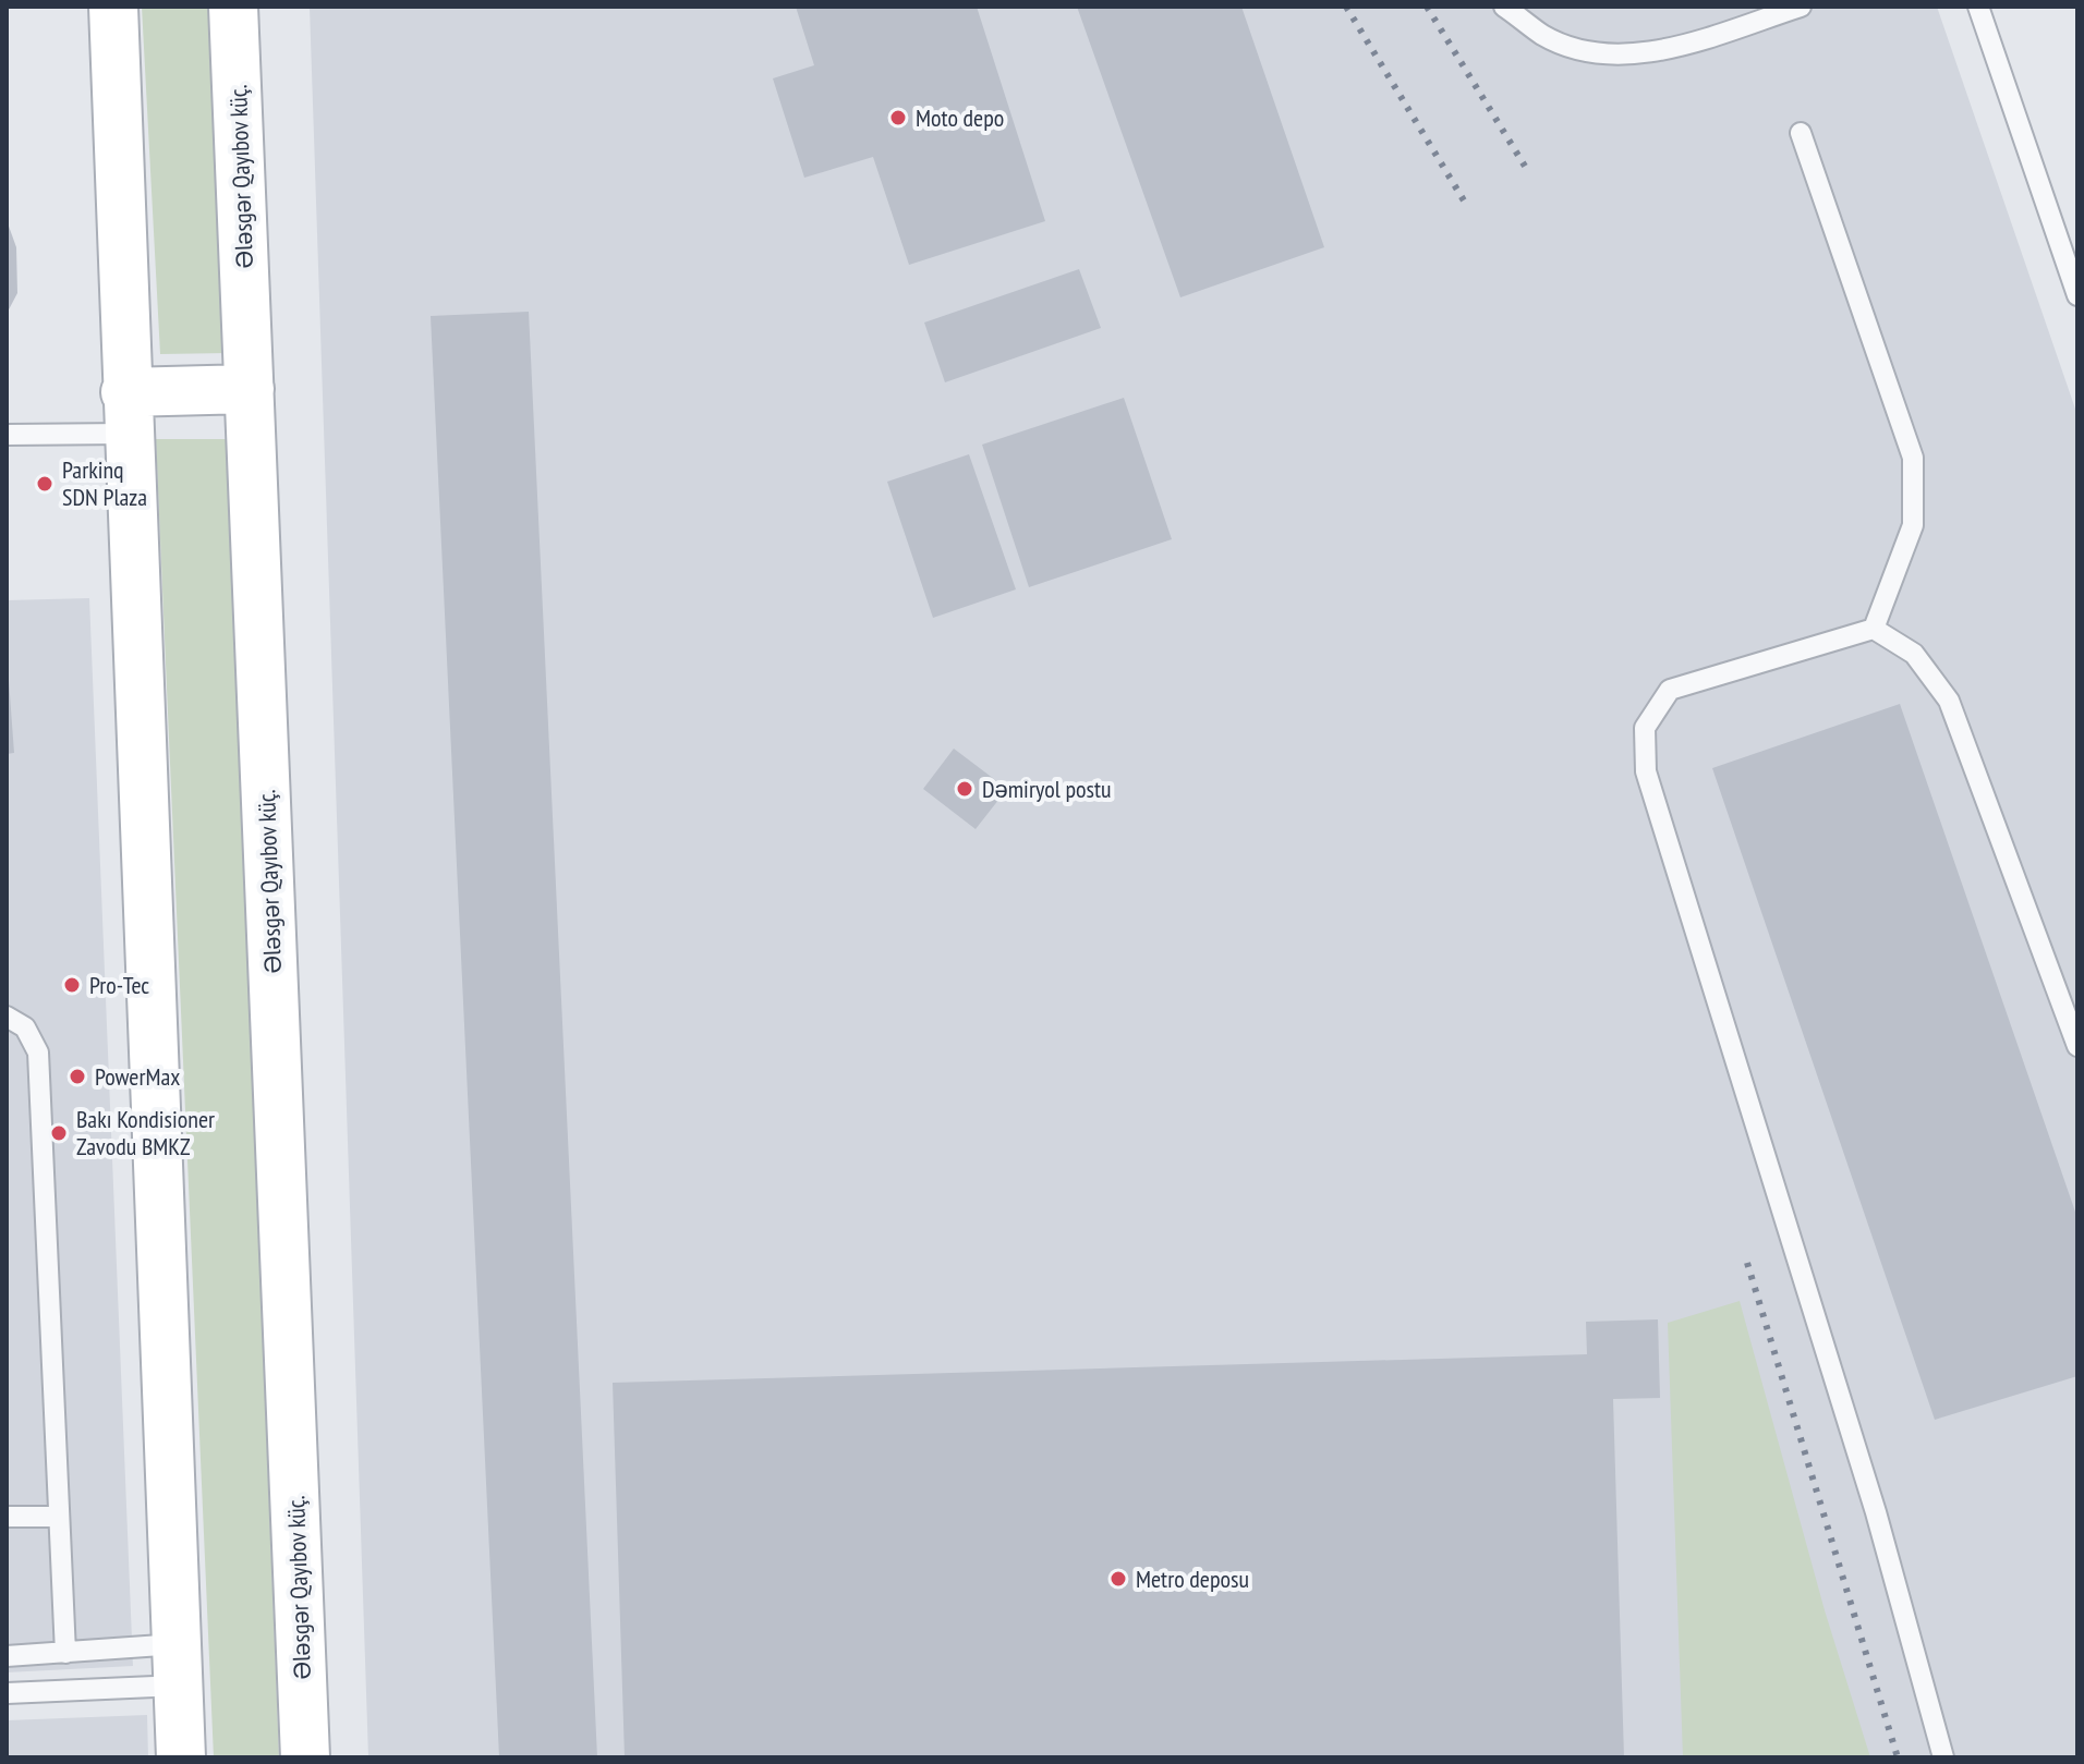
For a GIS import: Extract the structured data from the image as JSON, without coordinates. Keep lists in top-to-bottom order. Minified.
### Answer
{"streets":{"main road":["Ələsgər Qayıbov küç."]},"places":["Moto depo","Parkinq SDN Plaza","Dəmiryol postu","Pro-Tec","PowerMax","Bakı Kondisioner Zavodu BMKZ","Metro deposu"]}
